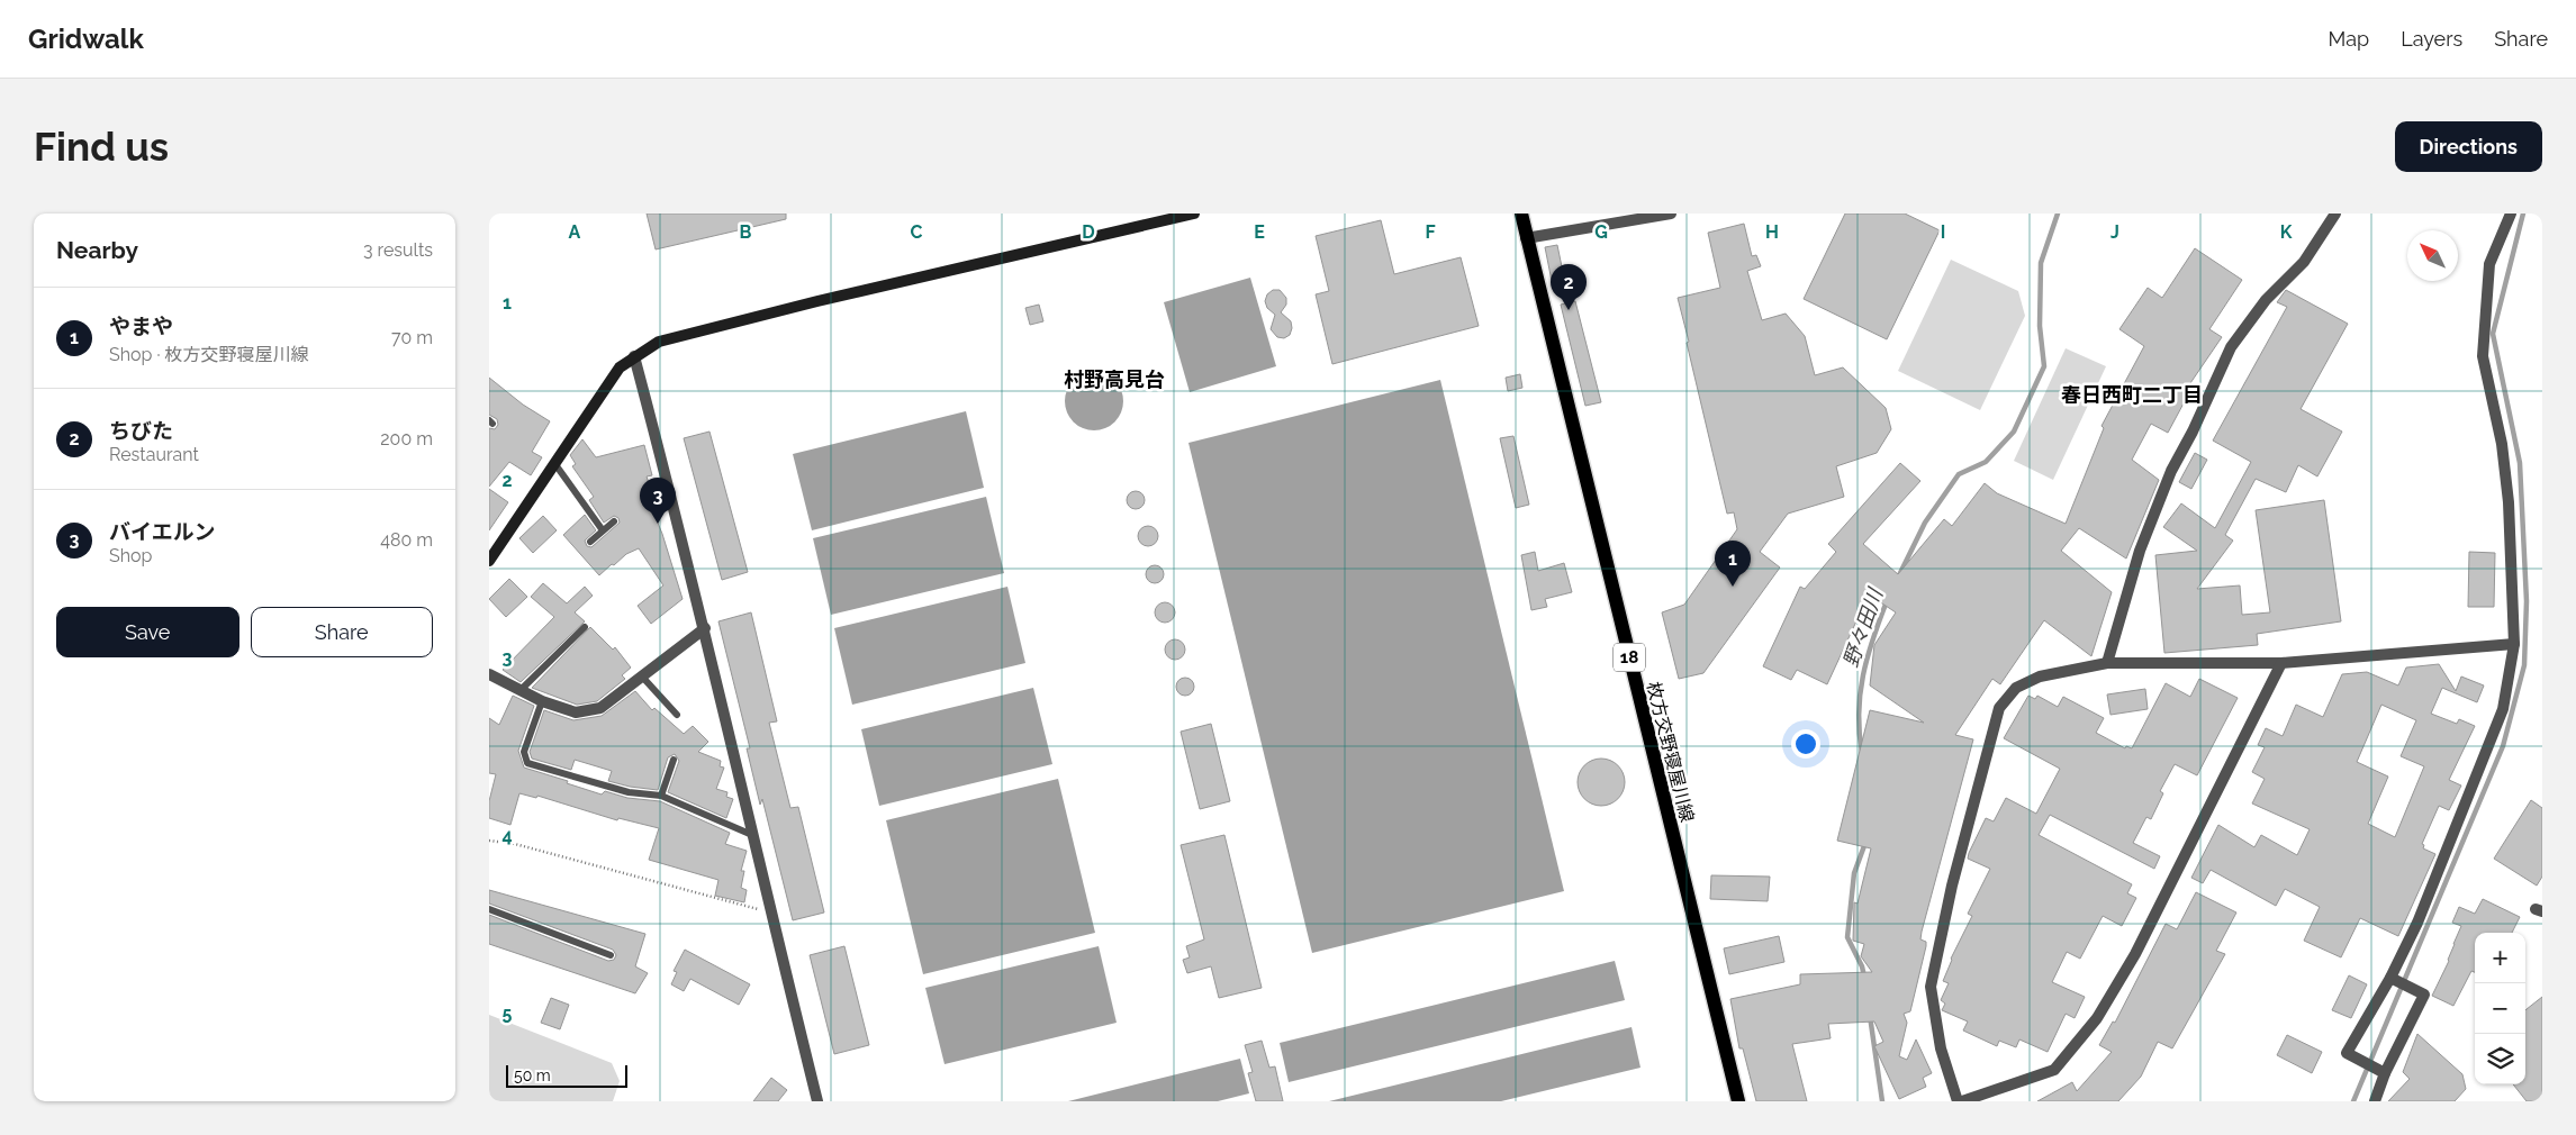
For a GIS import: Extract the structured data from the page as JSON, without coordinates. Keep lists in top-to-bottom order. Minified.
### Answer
{"streets":{"main road":["18","枚方交野寝屋川線"]},"districts":["村野高見台","春日西町二丁目"],"water":["野々田川"],"scale_bar":"50 m","north":"top left","page":{"header":"Gridwalk","nav":["Map","Layers","Share"],"buttons":["Directions",["Save","Share"]],"title":"Find us","heading":["Nearby","3 results"],"pins":["2","3","1"],"list":[{"mark":"1","name":"やまや","note":"Shop · 枚方交野寝屋川線","value":"70 m"},{"mark":"2","name":"ちびた","note":"Restaurant","value":"200 m"},{"mark":"3","name":"バイエルン","note":"Shop","value":"480 m"}],"map_buttons":["+","−"],"scale":"50 m"},"grid":{"columns":["A","B","C","D","E","F","G","H","I","J","K"],"rows":["1","2","3","4","5"]}}
